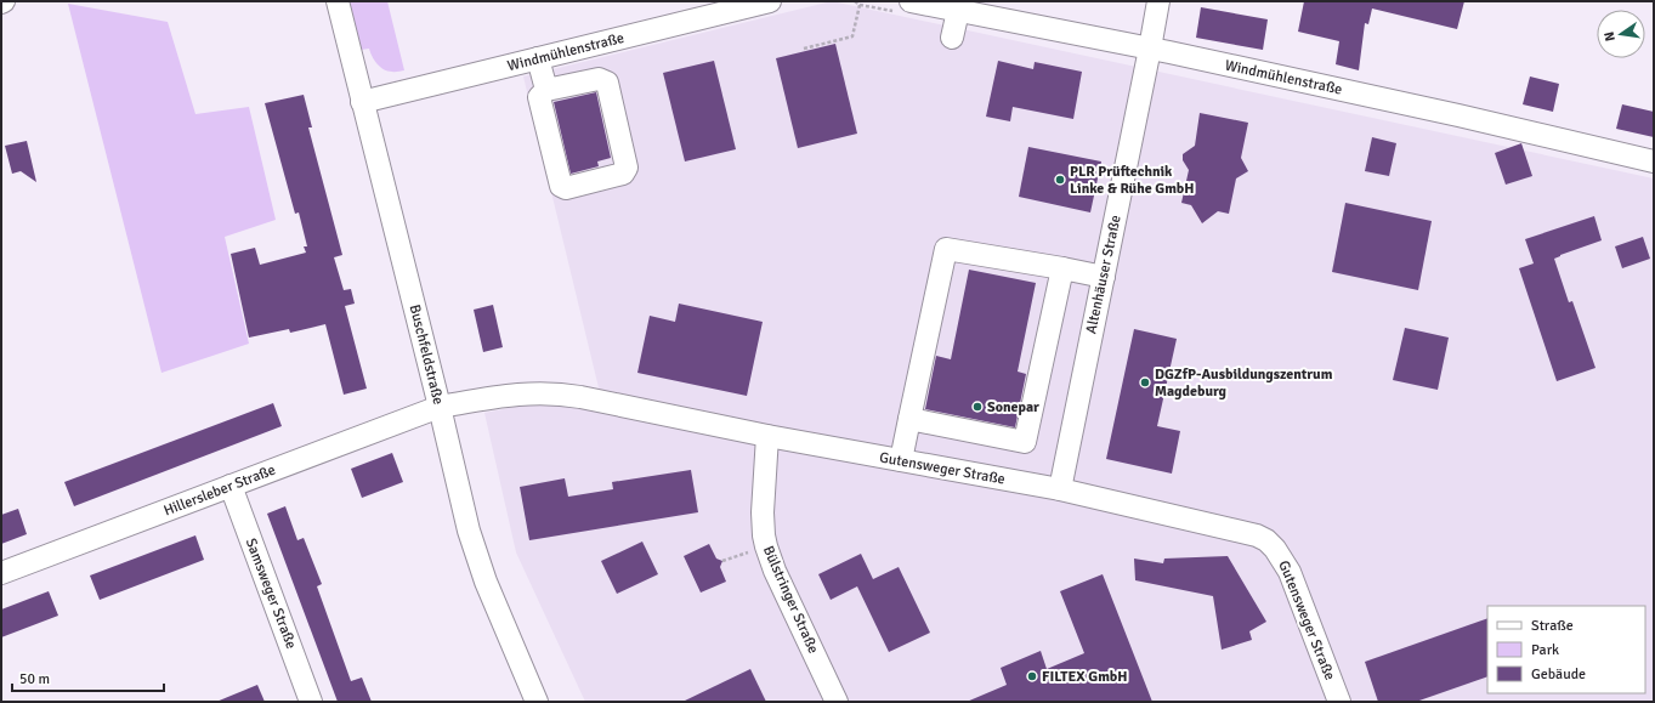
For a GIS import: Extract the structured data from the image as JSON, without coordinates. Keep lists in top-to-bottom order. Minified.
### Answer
{"streets":{"street":["Windmühlenstraße","Altenhäuser Straße","Buschfeldstraße","Gutensweger Straße","Hillersleber Straße","Samsweger Straße","Bülstringer Straße"]},"crossings":[["Windmühlenstraße","Altenhäuser Straße"],["Windmühlenstraße","Buschfeldstraße"],["Altenhäuser Straße","Gutensweger Straße"],["Buschfeldstraße","Gutensweger Straße"],["Buschfeldstraße","Hillersleber Straße"],["Gutensweger Straße","Hillersleber Straße"],["Gutensweger Straße","Bülstringer Straße"],["Hillersleber Straße","Samsweger Straße"]],"places":["PLR Prüftechnik Linke & Rühe GmbH","DGZfP-Ausbildungszentrum Magdeburg","Sonepar","FILTEX GmbH"],"legend":["Straße","Park","Gebäude"],"scale_bar":"50 m","north":"left"}
